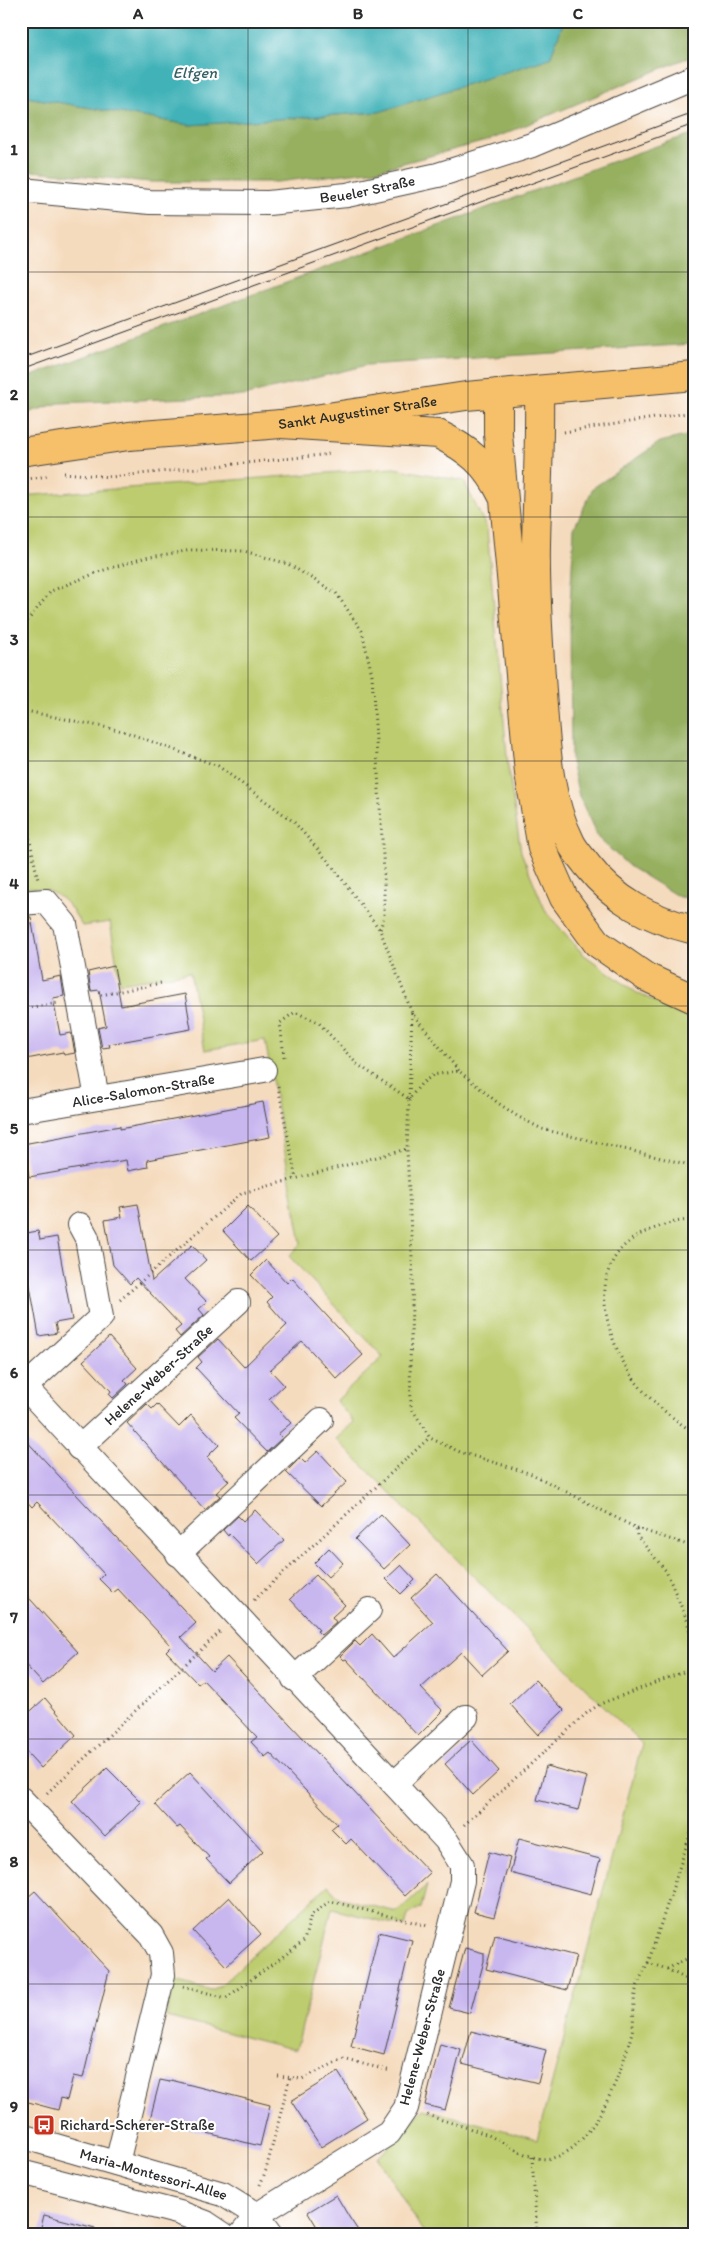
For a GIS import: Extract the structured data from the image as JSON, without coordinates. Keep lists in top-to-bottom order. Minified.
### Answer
{"streets":{"main road":["Sankt Augustiner Straße"],"street":["Beueler Straße","Alice-Salomon-Straße","Helene-Weber-Straße","Maria-Montessori-Allee"]},"crossings":[["Helene-Weber-Straße","Maria-Montessori-Allee"]],"water":["Elfgen"],"places":{"bus stop":["Richard-Scherer-Straße"]},"grid":{"columns":["A","B","C"],"rows":["1","2","3","4","5","6","7","8","9"]}}
